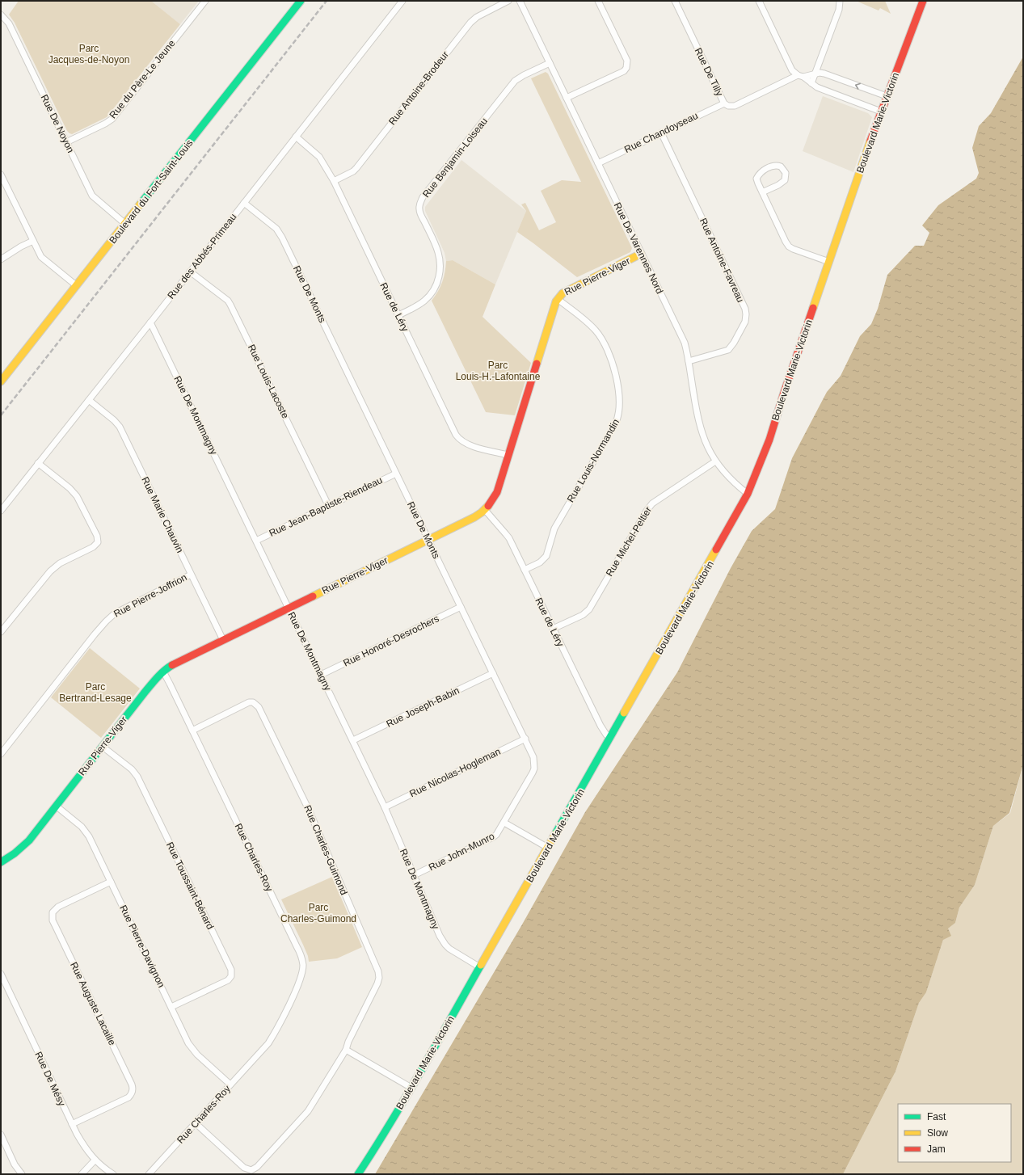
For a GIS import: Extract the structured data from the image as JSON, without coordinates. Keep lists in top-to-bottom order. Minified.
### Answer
{"streets":{"street":["Rue De Tilly","Rue du Père-Le Jeune","Rue Antoine-Brodeur","Boulevard Marie-Victorin","Rue De Noyon","Rue Chandoyseau","Rue Benjamin-Loiseau","Boulevard du Fort-Saint-Louis","Rue De Varennes Nord","Rue des Abbés-Primeau","Rue Antoine-Favreau","Rue Pierre-Viger","Rue De Monts","Rue de Léry","Rue Louis-Lacoste","Rue De Montmagny","Rue Louis-Normandin","Rue Jean-Baptiste-Riendeau","Rue Marie Chauvin","Rue Michel-Peltier","Rue Pierre-Joffrion","Rue Honoré-Desrochers","Rue Joseph-Babin","Rue Nicolas-Hogleman","Rue Charles-Guimond","Rue John-Munro","Rue Charles-Roy","Rue Toussaint-Bénard","Rue Pierre-Davignon","Rue Auguste Lacaille","Rue De Mésy"]},"crossings":[["Rue De Tilly","Boulevard Marie-Victorin"],["Rue De Tilly","Rue Chandoyseau"],["Rue du Père-Le Jeune","Rue De Noyon"],["Rue Antoine-Brodeur","Rue de Léry"],["Boulevard Marie-Victorin","Rue De Varennes Nord"],["Boulevard Marie-Victorin","Rue de Léry"],["Boulevard Marie-Victorin","Rue De Montmagny"],["Rue De Noyon","Boulevard du Fort-Saint-Louis"],["Rue Chandoyseau","Rue De Varennes Nord"],["Rue Chandoyseau","Rue Antoine-Favreau"],["Rue Benjamin-Loiseau","Rue De Varennes Nord"],["Rue Benjamin-Loiseau","Rue de Léry"],["Rue De Varennes Nord","Rue Antoine-Favreau"],["Rue De Varennes Nord","Rue Pierre-Viger"],["Rue De Varennes Nord","Rue Michel-Peltier"],["Rue des Abbés-Primeau","Rue De Monts"],["Rue des Abbés-Primeau","Rue de Léry"],["Rue des Abbés-Primeau","Rue Louis-Lacoste"],["Rue des Abbés-Primeau","Rue De Montmagny"],["Rue des Abbés-Primeau","Rue Marie Chauvin"],["Rue Pierre-Viger","Rue De Monts"],["Rue Pierre-Viger","Rue de Léry"],["Rue Pierre-Viger","Rue De Montmagny"],["Rue Pierre-Viger","Rue Louis-Normandin"],["Rue Pierre-Viger","Rue Marie Chauvin"],["Rue Pierre-Viger","Rue Charles-Roy"],["Rue Pierre-Viger","Rue Toussaint-Bénard"],["Rue Pierre-Viger","Rue Pierre-Davignon"],["Rue De Monts","Rue Jean-Baptiste-Riendeau"],["Rue De Monts","Rue Honoré-Desrochers"],["Rue De Monts","Rue Joseph-Babin"],["Rue De Monts","Rue Nicolas-Hogleman"],["Rue De Monts","Rue John-Munro"],["Rue de Léry","Rue Louis-Normandin"],["Rue de Léry","Rue Michel-Peltier"],["Rue Louis-Lacoste","Rue Jean-Baptiste-Riendeau"],["Rue De Montmagny","Rue Jean-Baptiste-Riendeau"],["Rue De Montmagny","Rue Honoré-Desrochers"],["Rue De Montmagny","Rue Joseph-Babin"],["Rue De Montmagny","Rue Nicolas-Hogleman"],["Rue De Montmagny","Rue John-Munro"],["Rue Marie Chauvin","Rue Pierre-Joffrion"],["Rue Charles-Guimond","Rue Charles-Roy"],["Rue Charles-Roy","Rue Pierre-Davignon"],["Rue Toussaint-Bénard","Rue Pierre-Davignon"],["Rue Pierre-Davignon","Rue Auguste Lacaille"],["Rue Auguste Lacaille","Rue De Mésy"]],"parks":["Parc Jacques-de-Noyon","Parc Louis-H.-Lafontaine","Parc Bertrand-Lesage","Parc Charles-Guimond"],"legend":["Fast","Slow","Jam"]}
